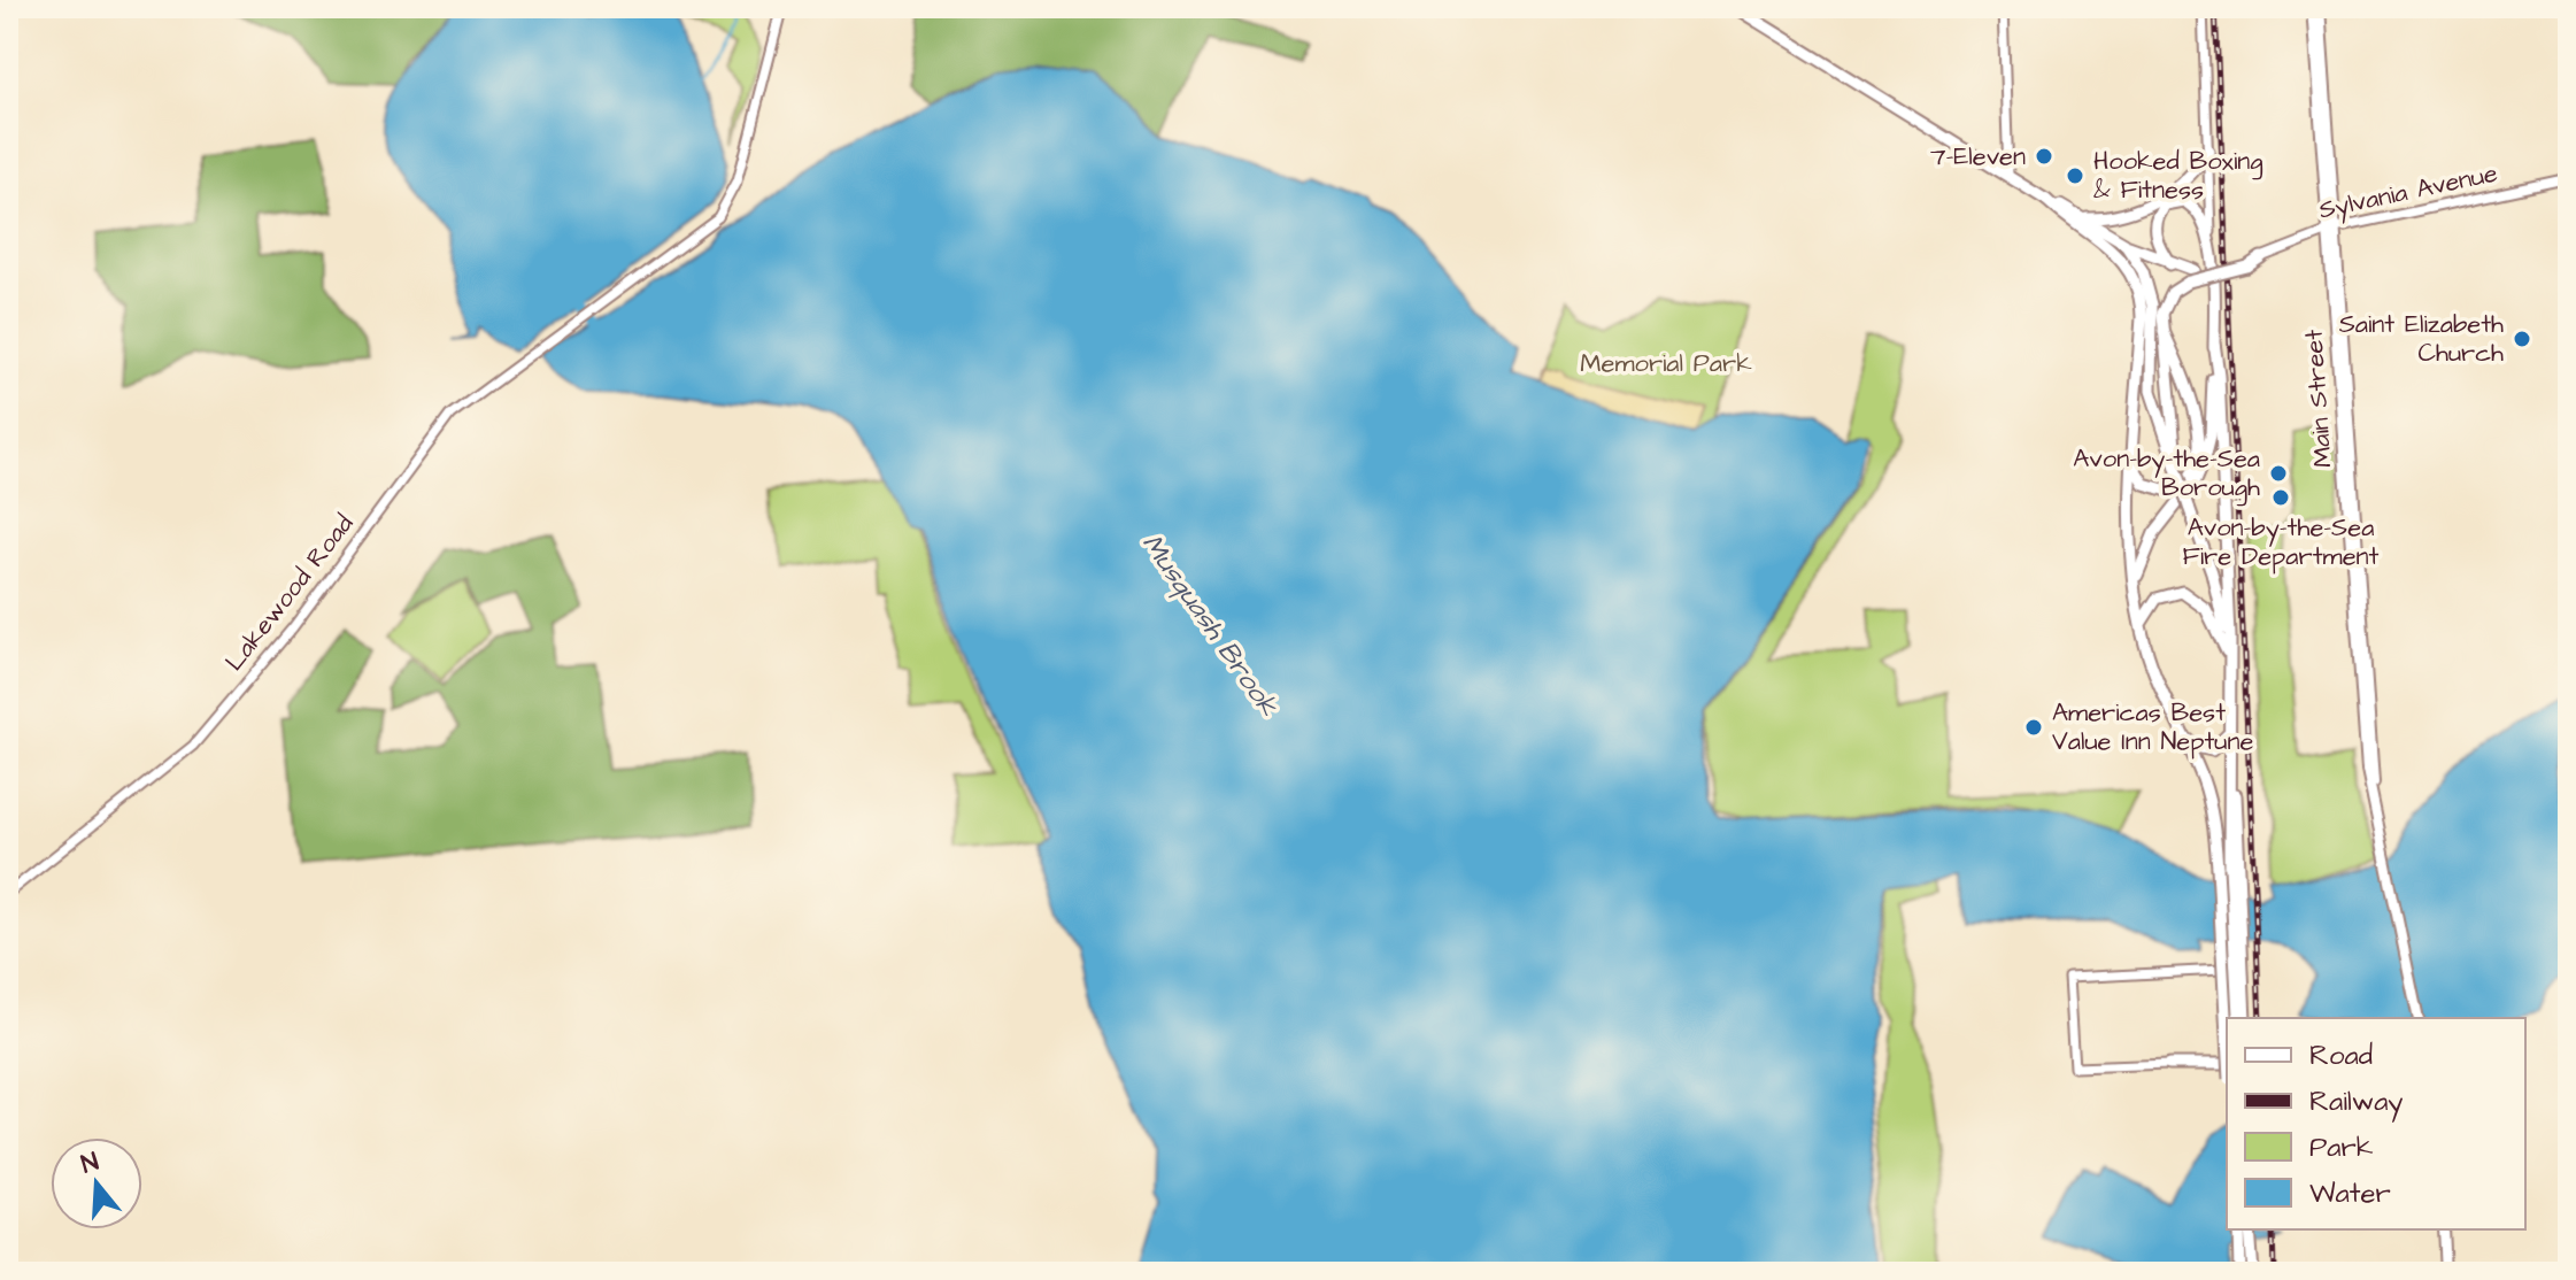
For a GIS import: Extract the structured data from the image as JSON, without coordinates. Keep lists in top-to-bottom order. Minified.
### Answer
{"streets":{"main road":["Main Street"],"street":["Sylvania Avenue","Lakewood Road"]},"crossings":[["Sylvania Avenue","Main Street"]],"water":["Musquash Brook"],"parks":["Memorial Park"],"places":["7-Eleven","Hooked Boxing & Fitness","Saint Elizabeth Church","Avon-by-the-Sea Borough","Avon-by-the-Sea Fire Department","Americas Best Value Inn Neptune"],"legend":["Road","Railway","Park","Water"],"north":"top"}
